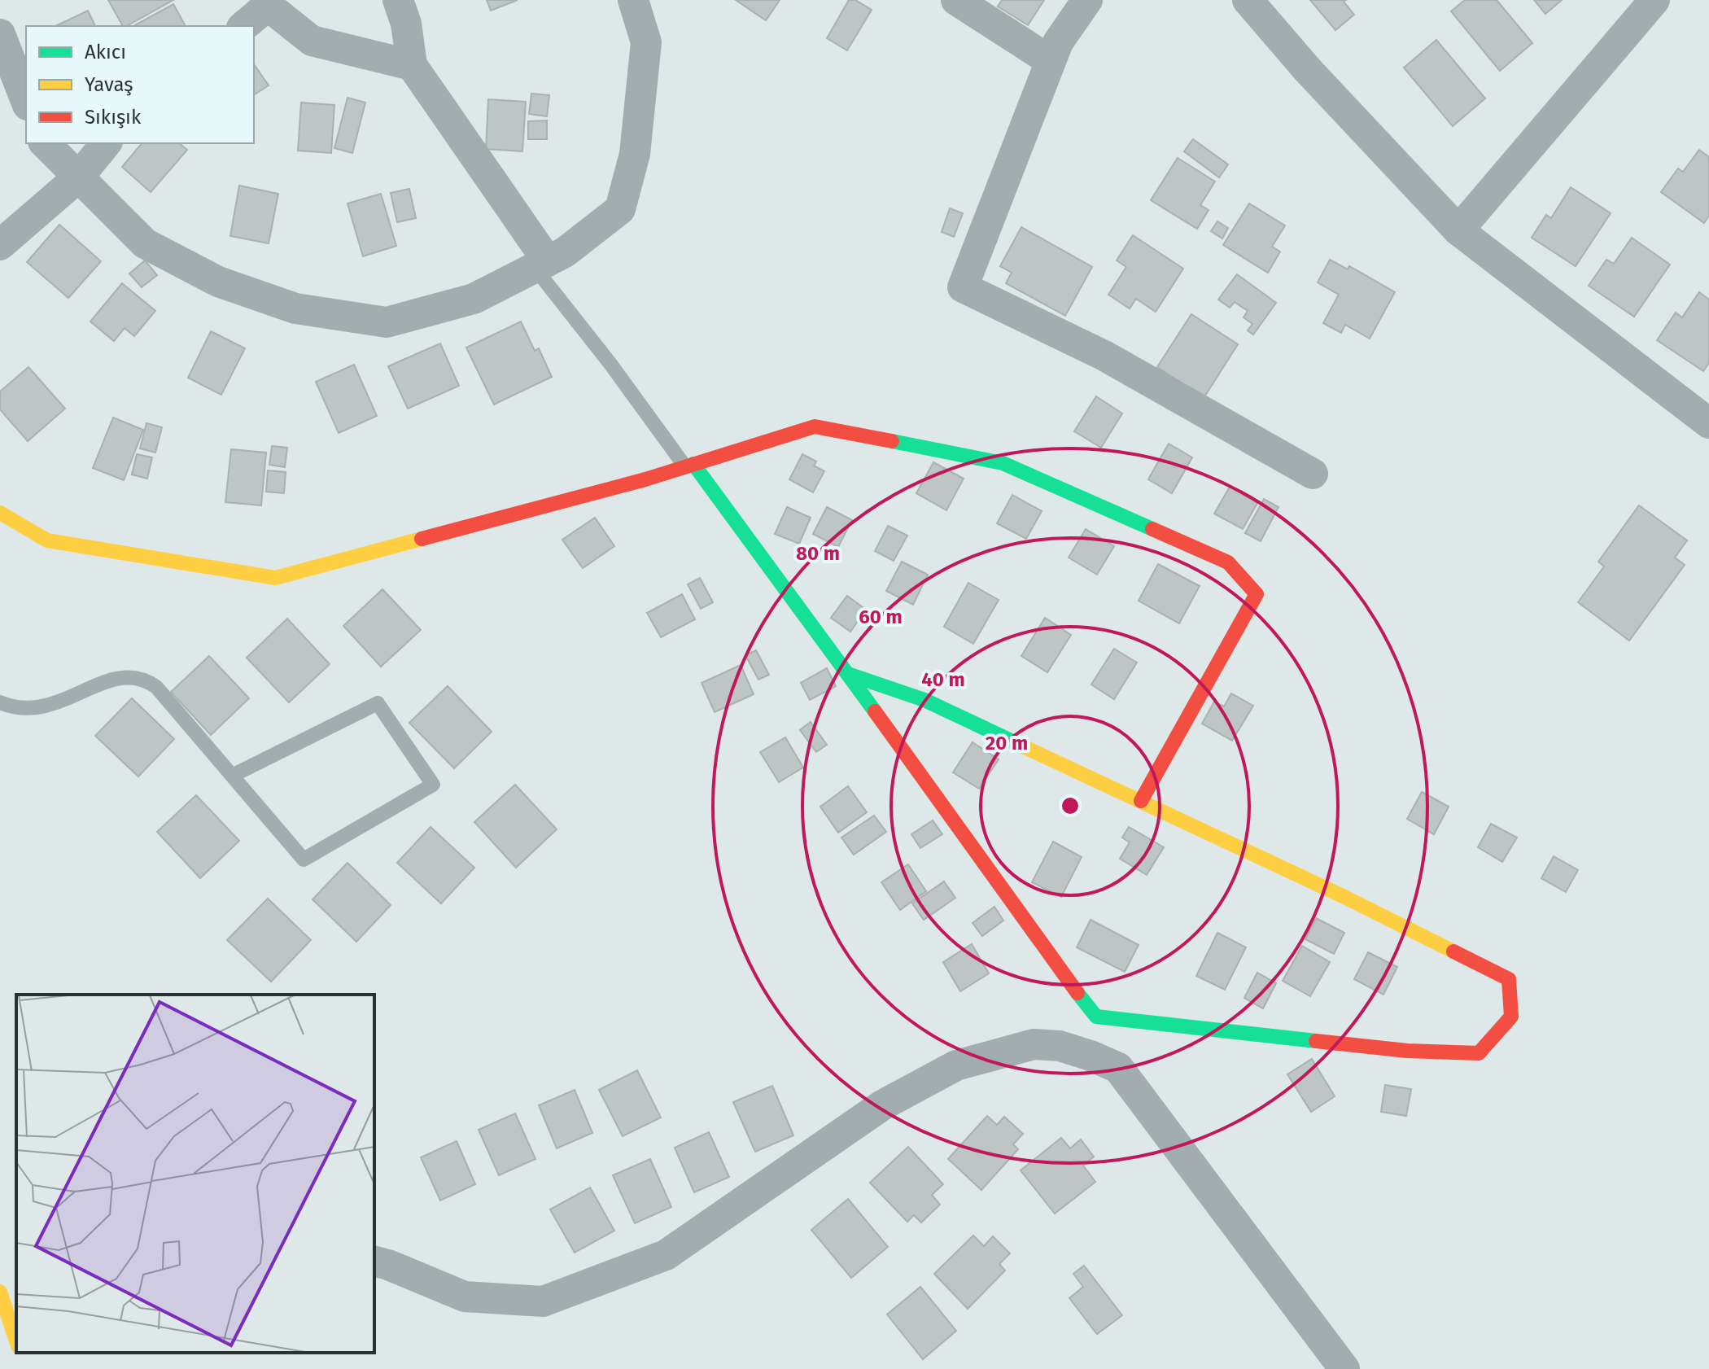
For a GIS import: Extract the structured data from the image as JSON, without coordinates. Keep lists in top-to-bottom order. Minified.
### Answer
{"legend":["Akıcı","Yavaş","Sıkışık"],"rings":["80 m","60 m","40 m","20 m"]}
